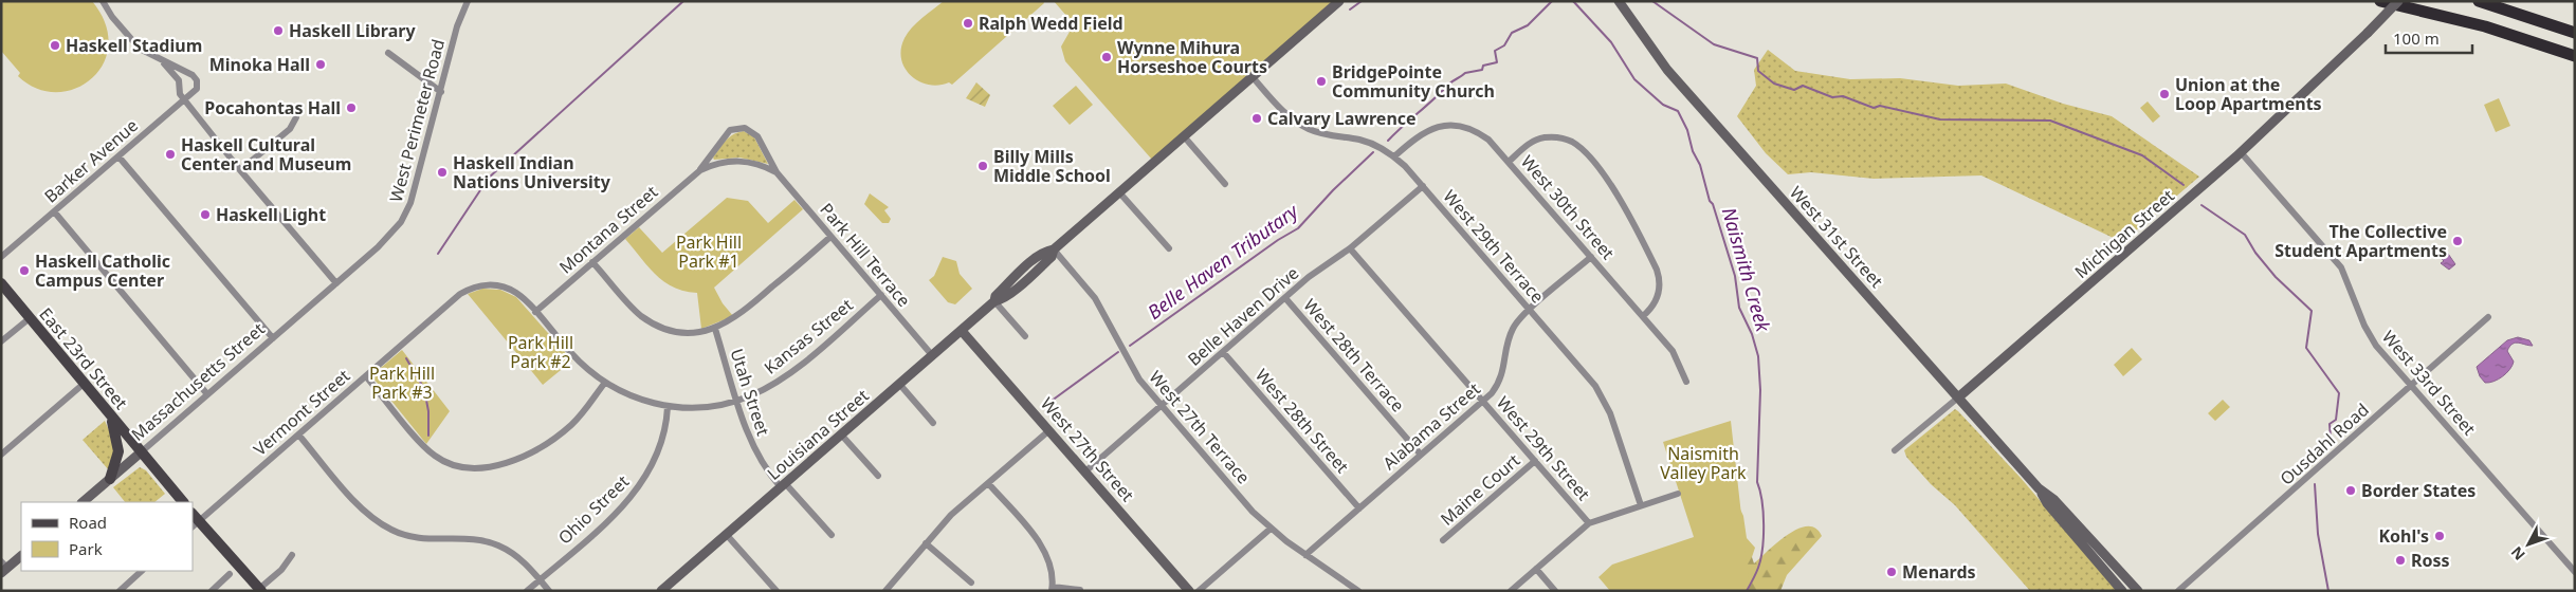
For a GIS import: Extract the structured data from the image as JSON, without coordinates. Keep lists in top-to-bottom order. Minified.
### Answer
{"streets":{"main road":["Michigan Street","West 31st Street","East 23rd Street","Massachusetts Street","Louisiana Street","West 27th Street"],"street":["West Perimeter Road","Barker Avenue","West 30th Street","Montana Street","West 29th Terrace","Park Hill Terrace","Belle Haven Drive","Kansas Street","West 28th Terrace","West 33rd Street","Utah Street","Vermont Street","West 28th Street","Alabama Street","West 27th Terrace","Ousdahl Road","West 29th Street","Maine Court","Ohio Street"]},"crossings":[["West Perimeter Road","Massachusetts Street"],["West 30th Street","West 29th Terrace"],["West 30th Street","Alabama Street"],["Montana Street","Park Hill Terrace"],["Montana Street","Kansas Street"],["Montana Street","Vermont Street"],["Michigan Street","West 31st Street"],["Michigan Street","West 33rd Street"],["West 29th Terrace","Belle Haven Drive"],["West 29th Terrace","Alabama Street"],["West 29th Terrace","Louisiana Street"],["Park Hill Terrace","Kansas Street"],["Park Hill Terrace","Louisiana Street"],["Belle Haven Drive","West 28th Terrace"],["Belle Haven Drive","West 28th Street"],["Belle Haven Drive","West 27th Terrace"],["Belle Haven Drive","West 29th Street"],["Belle Haven Drive","West 27th Street"],["Kansas Street","Utah Street"],["Kansas Street","Vermont Street"],["Kansas Street","Ohio Street"],["West 28th Terrace","Alabama Street"],["East 23rd Street","Massachusetts Street"],["West 33rd Street","Ousdahl Road"],["Utah Street","Louisiana Street"],["West 28th Street","Alabama Street"],["Alabama Street","West 27th Terrace"],["Alabama Street","West 29th Street"],["West 27th Terrace","Louisiana Street"],["Louisiana Street","West 27th Street"],["West 29th Street","Maine Court"]],"water":["Belle Haven Tributary","Naismith Creek"],"parks":["Park Hill Park #1","Park Hill Park #2","Park Hill Park #3","Naismith Valley Park"],"places":["Ralph Wedd Field","Haskell Library","Haskell Stadium","Wynne Mihura Horseshoe Courts","Minoka Hall","BridgePointe Community Church","Union at the Loop Apartments","Pocahontas Hall","Calvary Lawrence","Haskell Cultural Center and Museum","Billy Mills Middle School","Haskell Indian Nations University","Haskell Light","The Collective Student Apartments","Haskell Catholic Campus Center","Border States","Kohl's","Ross","Menards"],"legend":["Road","Park"],"scale_bar":"100 m","north":"bottom left"}
